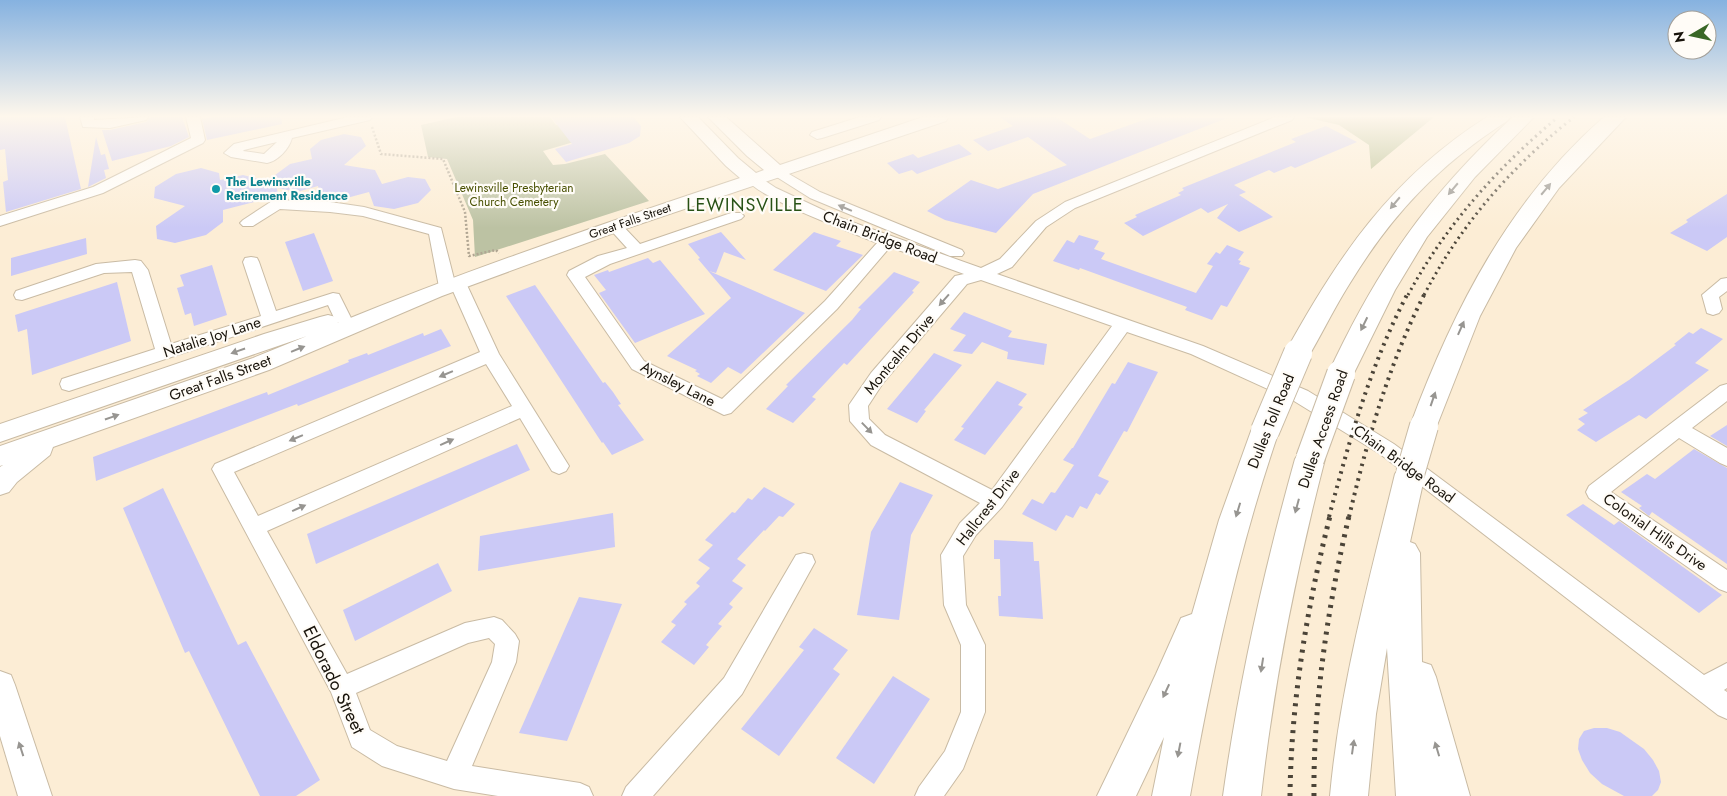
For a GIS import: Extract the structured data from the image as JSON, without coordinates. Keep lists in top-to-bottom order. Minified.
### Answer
{"streets":{"highway":["Dulles Toll Road","Dulles Access Road"],"main road":["Great Falls Street","Chain Bridge Road"],"street":["Natalie Joy Lane","Montcalm Drive","Aynsley Lane","Hallcrest Drive","Colonial Hills Drive","Eldorado Street"]},"crossings":[["Great Falls Street","Chain Bridge Road"],["Great Falls Street","Natalie Joy Lane"],["Chain Bridge Road","Montcalm Drive"],["Chain Bridge Road","Aynsley Lane"],["Chain Bridge Road","Hallcrest Drive"],["Montcalm Drive","Hallcrest Drive"]],"districts":["LEWINSVILLE"],"parks":["Lewinsville Presbyterian Church Cemetery"],"places":["The Lewinsville Retirement Residence"],"north":"left"}
